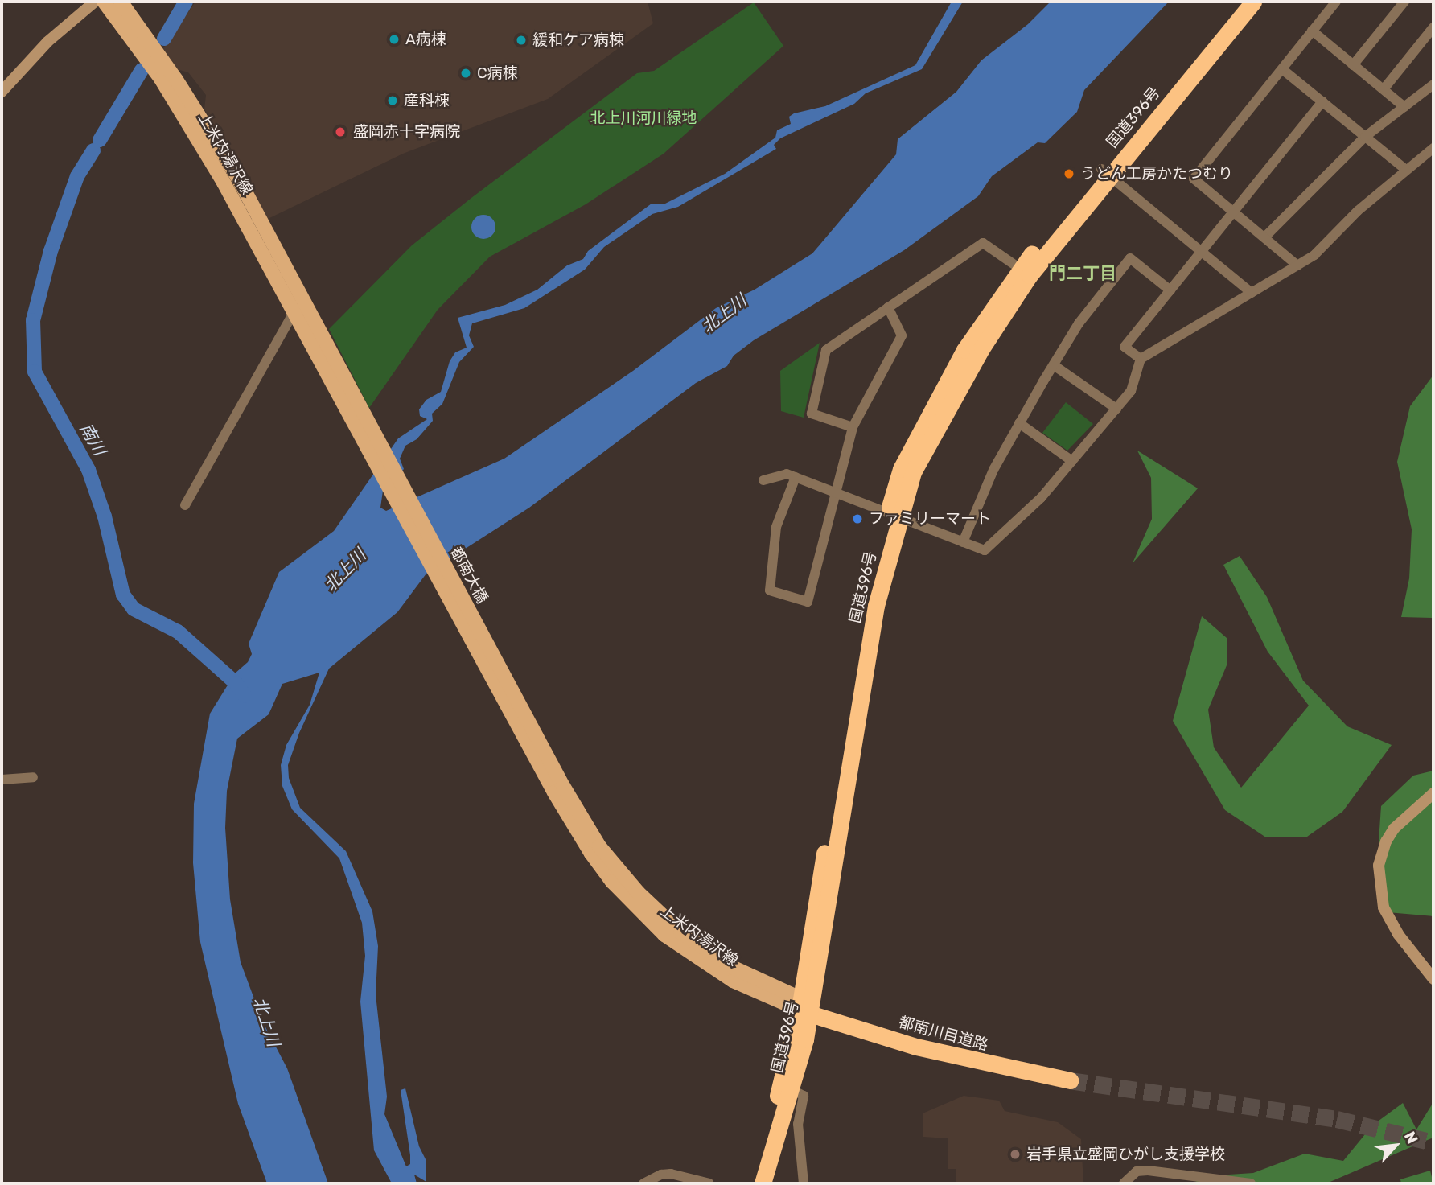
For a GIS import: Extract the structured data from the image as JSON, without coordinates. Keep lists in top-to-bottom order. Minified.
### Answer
{"streets":{"highway":["国道396号","都南川目道路"],"main road":["上米内湯沢線","都南大橋"]},"crossings":[["国道396号","上米内湯沢線"],["国道396号","都南川目道路"],["上米内湯沢線","都南大橋"],["上米内湯沢線","都南川目道路"]],"districts":["門二丁目"],"water":["北上川","南川"],"parks":["北上川河川緑地"],"places":["A病棟","緩和ケア病棟","C病棟","産科棟","盛岡赤十字病院","うどん工房かたつむり","ファミリーマート","岩手県立盛岡ひがし支援学校"],"north":"top right"}
